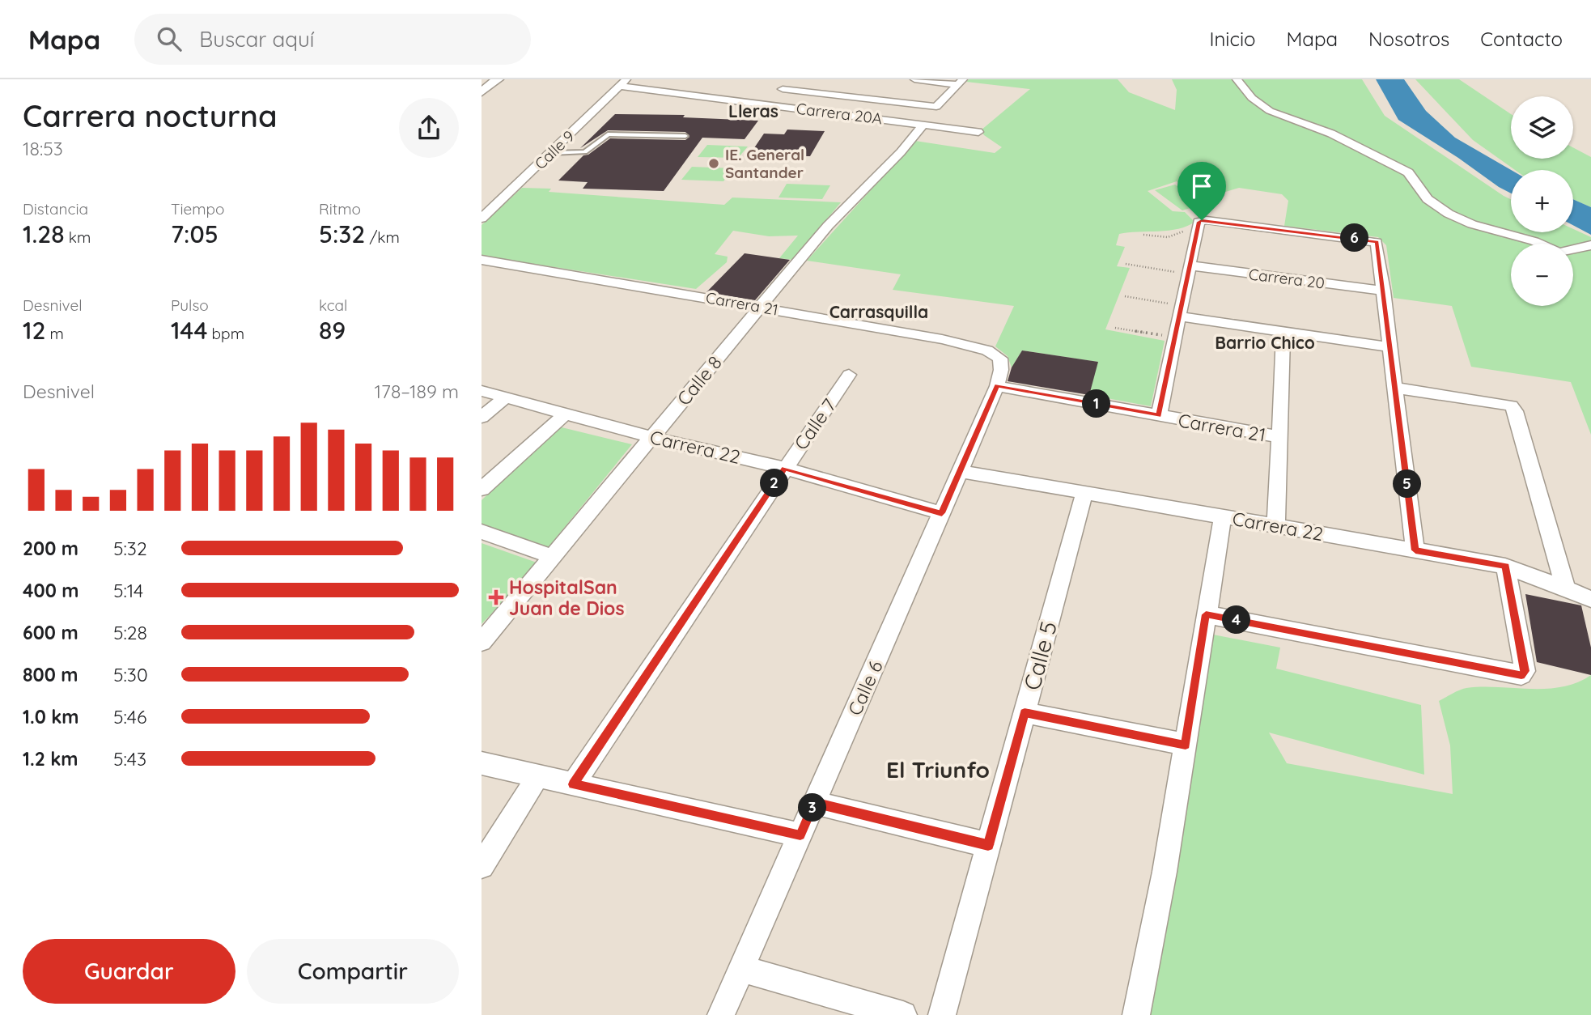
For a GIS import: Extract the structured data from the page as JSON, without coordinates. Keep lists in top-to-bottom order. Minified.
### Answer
{"streets":{"street":["Carrera 20A","Calle 9","Carrera 20","Carrera 21","Calle 8","Calle 7","Carrera 22","Calle 5","Calle 6"]},"crossings":[["Carrera 20A","Calle 9"],["Carrera 20A","Calle 8"],["Carrera 21","Calle 8"],["Carrera 21","Calle 6"],["Calle 8","Carrera 22"],["Calle 7","Carrera 22"],["Carrera 22","Calle 5"],["Carrera 22","Calle 6"]],"districts":["Lleras","Carrasquilla","Barrio Chico","El Triunfo"],"places":{"other":["IE. General Santander"],"health":["HospitalSan Juan de Dios"]},"page":{"header":"Mapa","search":"Buscar aquí","nav":["Inicio","Mapa","Nosotros","Contacto"],"heading":["Carrera nocturna","18:53"],"map_buttons":["+","−"],"stats":[["Distancia","1.28 km"],["Tiempo","7:05"],["Ritmo","5:32 /km"],["Desnivel","12 m"],["Pulso","144 bpm"],["kcal","89"]],"pins":["6","1","2","5","4","3"],"chart":["Desnivel","178–189 m"],"list":[{"name":"200 m","note":"5:32"},{"name":"400 m","note":"5:14"},{"name":"600 m","note":"5:28"},{"name":"800 m","note":"5:30"},{"name":"1.0 km","note":"5:46"},{"name":"1.2 km","note":"5:43"}],"buttons":["Guardar","Compartir"]}}
